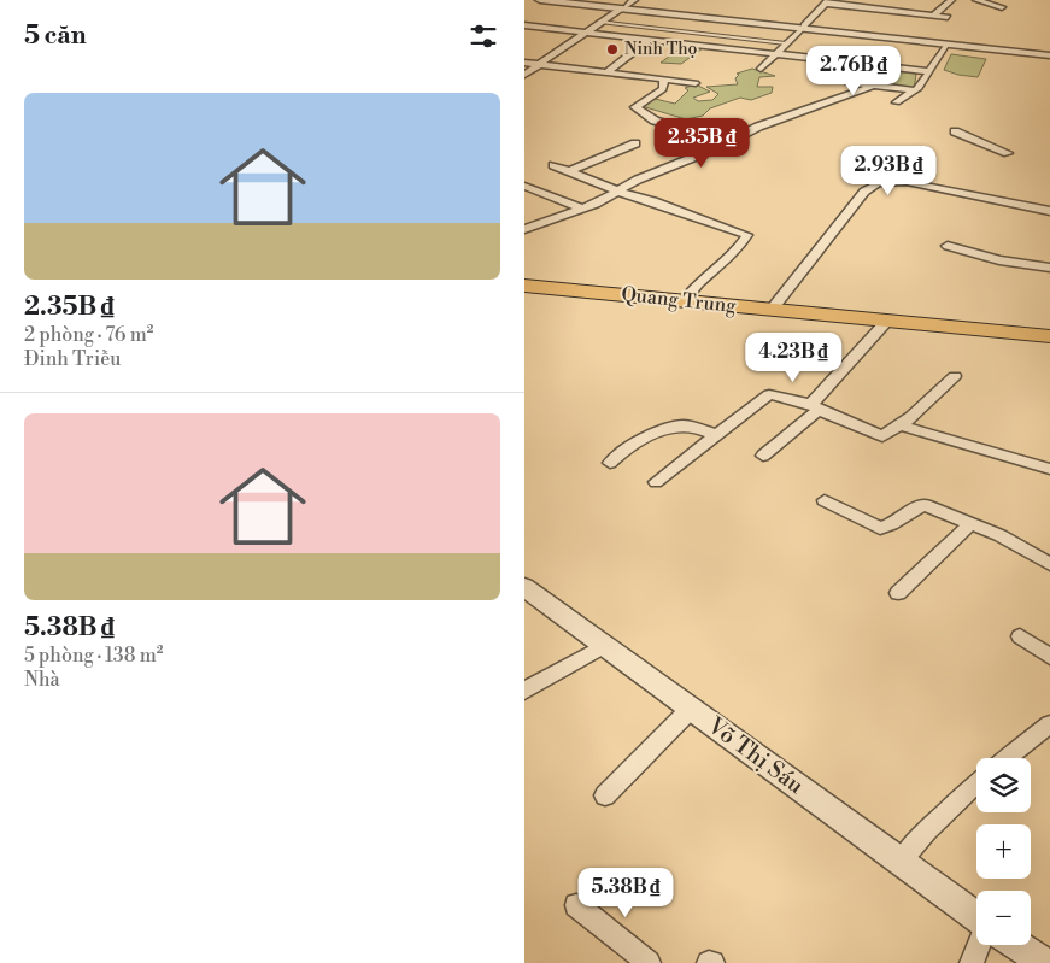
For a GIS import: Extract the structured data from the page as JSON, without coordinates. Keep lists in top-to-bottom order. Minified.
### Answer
{"streets":{"main road":["Quang Trung"],"street":["Võ Thị Sáu"]},"places":["Ninh Thọ"],"page":{"heading":"5 căn","price":["2.76B ₫","2.35B ₫","2.93B ₫","4.23B ₫","5.38B ₫"],"list":[{"name":"2.35B ₫","note":"2 phòng · 76 m² · Đinh Triều"},{"name":"5.38B ₫","note":"5 phòng · 138 m² · Nhà"}],"map_buttons":["+","−"]}}
